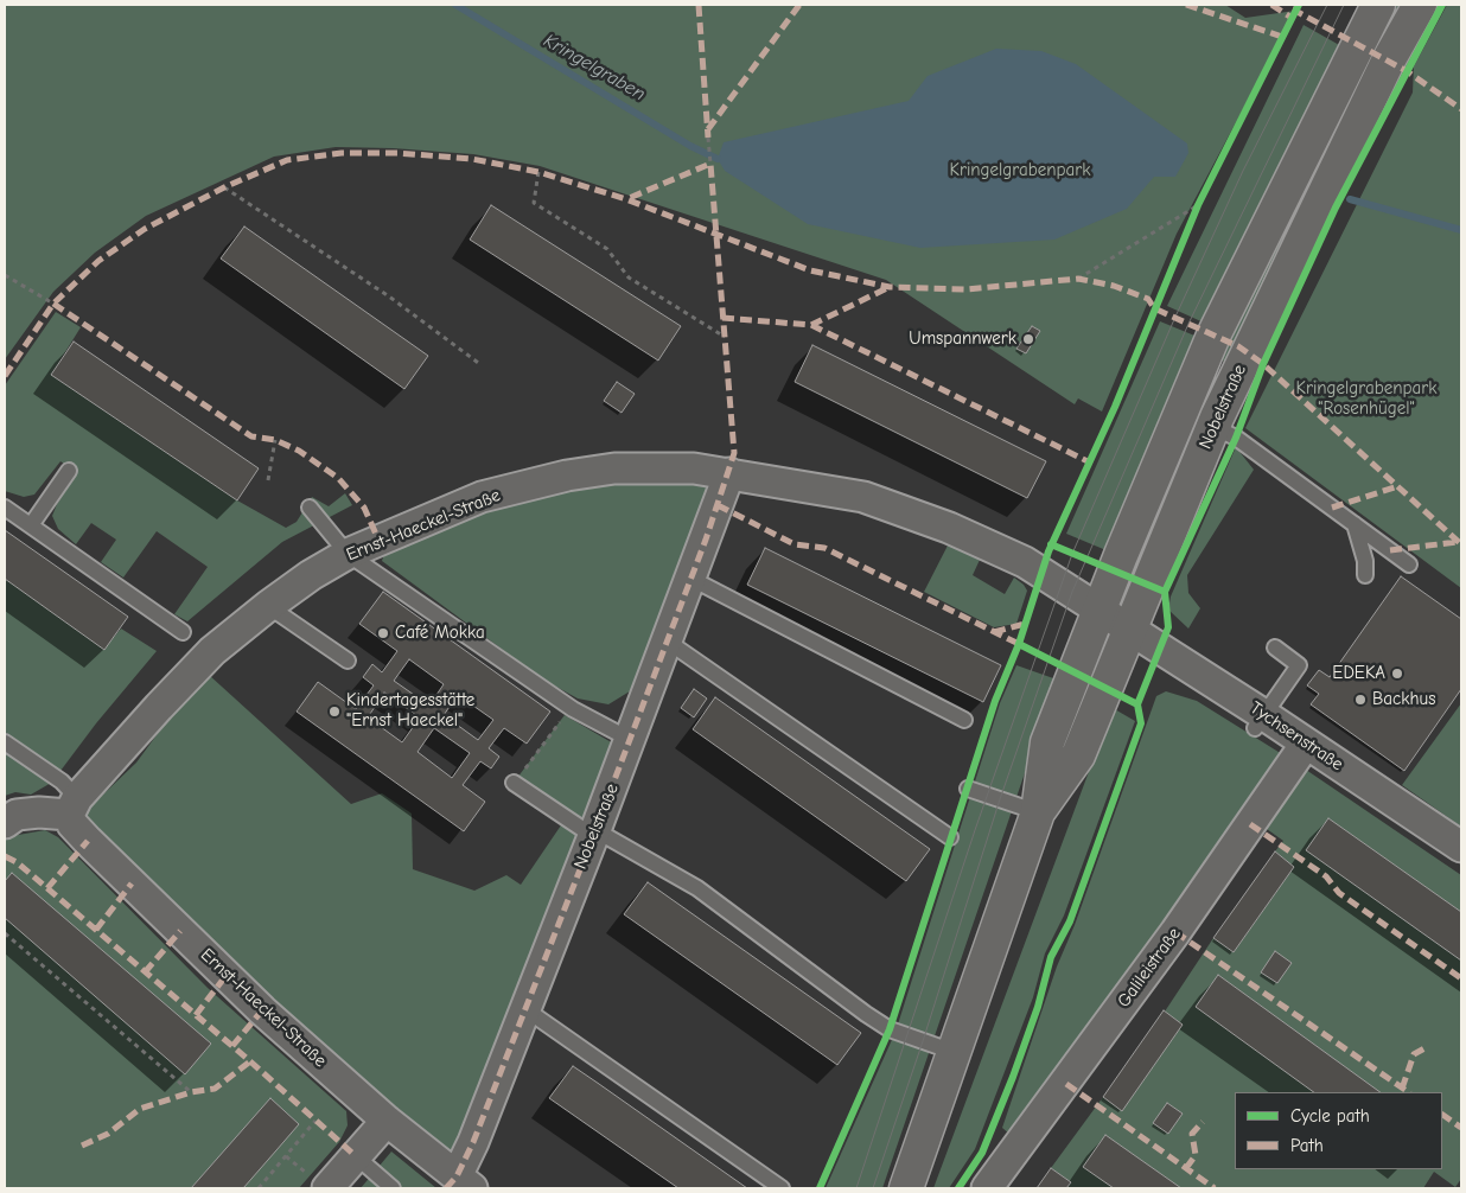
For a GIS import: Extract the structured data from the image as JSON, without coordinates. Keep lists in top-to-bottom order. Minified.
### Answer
{"streets":{"main road":["Nobelstraße"],"street":["Ernst-Haeckel-Straße","Tychsenstraße","Galileistraße"]},"crossings":[["Nobelstraße","Ernst-Haeckel-Straße"],["Nobelstraße","Tychsenstraße"],["Ernst-Haeckel-Straße","Tychsenstraße"],["Tychsenstraße","Galileistraße"]],"water":["Kringelgraben"],"parks":["Kringelgrabenpark","Kringelgrabenpark \"Rosenhügel\""],"places":["Umspannwerk","Café Mokka","EDEKA","Backhus","Kindertagesstätte \"Ernst Haeckel\""],"legend":["Cycle path","Path"]}
